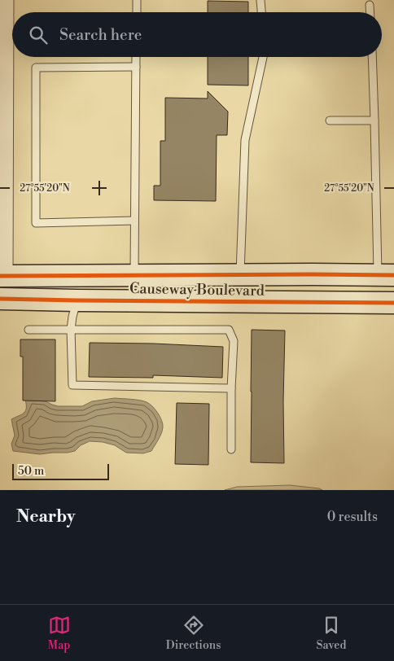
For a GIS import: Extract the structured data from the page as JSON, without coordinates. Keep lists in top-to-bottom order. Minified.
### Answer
{"streets":{"main road":["Causeway Boulevard"]},"scale_bar":"50 m","page":{"search":"Search here","scale":"50 m","heading":["Nearby","0 results"],"nav":["Map","Directions","Saved"]},"coordinates":["27°55'20\"N"]}
